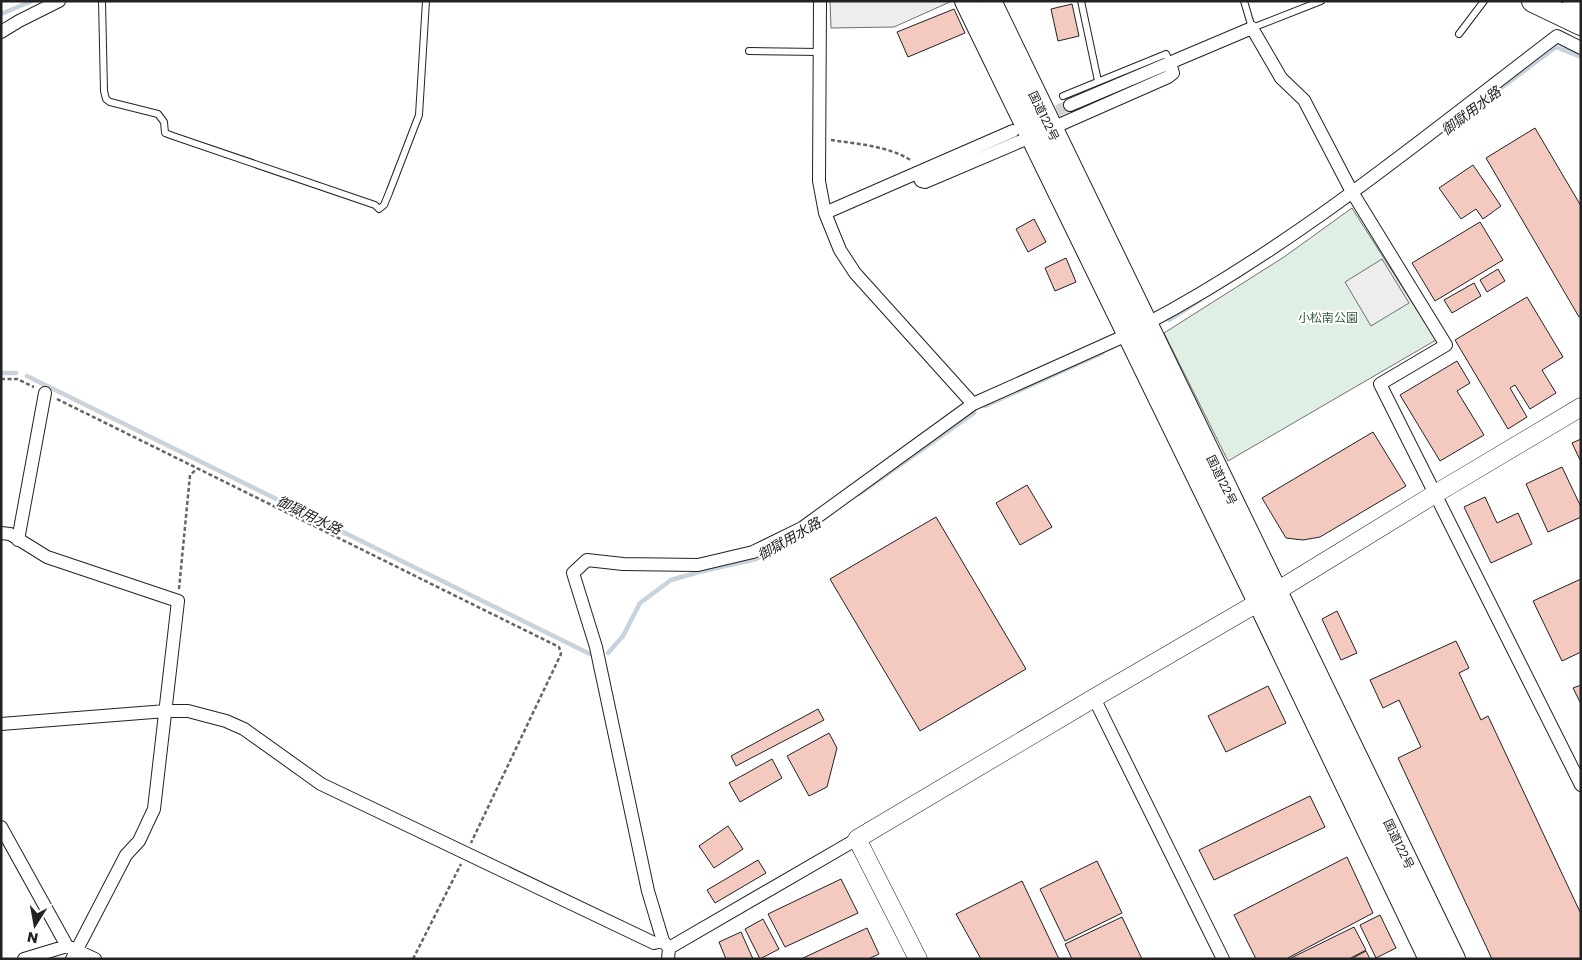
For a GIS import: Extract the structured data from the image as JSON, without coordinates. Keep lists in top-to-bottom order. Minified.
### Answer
{"streets":{"highway":["国道122号"]},"water":["御獄用水路"],"parks":["小松南公園"],"north":"bottom"}
